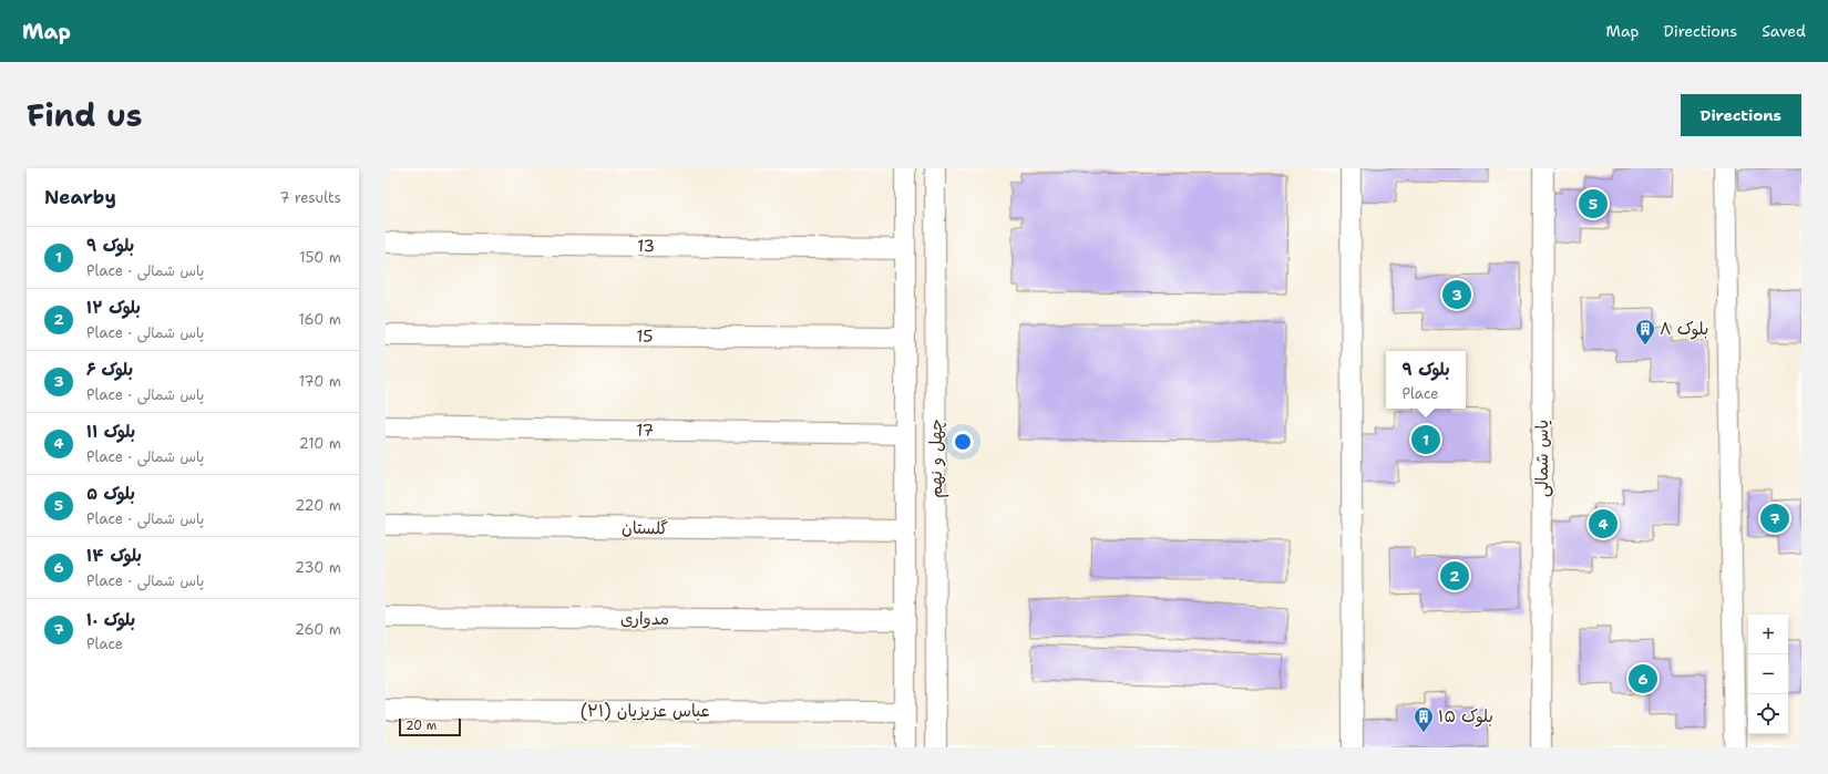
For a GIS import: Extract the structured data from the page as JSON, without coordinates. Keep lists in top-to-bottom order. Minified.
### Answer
{"streets":{"street":["13","15","17","چهل و نهم","یاس شمالی","گلستان","مدواری","عباس عزیزیان (۲۱)"]},"crossings":[["13","چهل و نهم"],["15","چهل و نهم"],["17","چهل و نهم"],["چهل و نهم","گلستان"],["چهل و نهم","مدواری"],["چهل و نهم","عباس عزیزیان (۲۱)"]],"places":{"building":["بلوک ۸","بلوک ۱۵"]},"scale_bar":"20 m","page":{"header":"Map","nav":["Map","Directions","Saved"],"title":"Find us","buttons":"Directions","heading":["Nearby","7 results"],"pins":["5","3","1","7","4","2","6"],"list":[{"mark":"1","name":"بلوک ۹","note":"Place · یاس شمالی","value":"150 m"},{"mark":"2","name":"بلوک ۱۲","note":"Place · یاس شمالی","value":"160 m"},{"mark":"3","name":"بلوک ۶","note":"Place · یاس شمالی","value":"170 m"},{"mark":"4","name":"بلوک ۱۱","note":"Place · یاس شمالی","value":"210 m"},{"mark":"5","name":"بلوک ۵","note":"Place · یاس شمالی","value":"220 m"},{"mark":"6","name":"بلوک ۱۴","note":"Place · یاس شمالی","value":"230 m"},{"mark":"7","name":"بلوک ۱۰","note":"Place","value":"260 m"}],"popup":["بلوک ۹","Place"],"map_buttons":["+","−"],"scale":"20 m"}}
